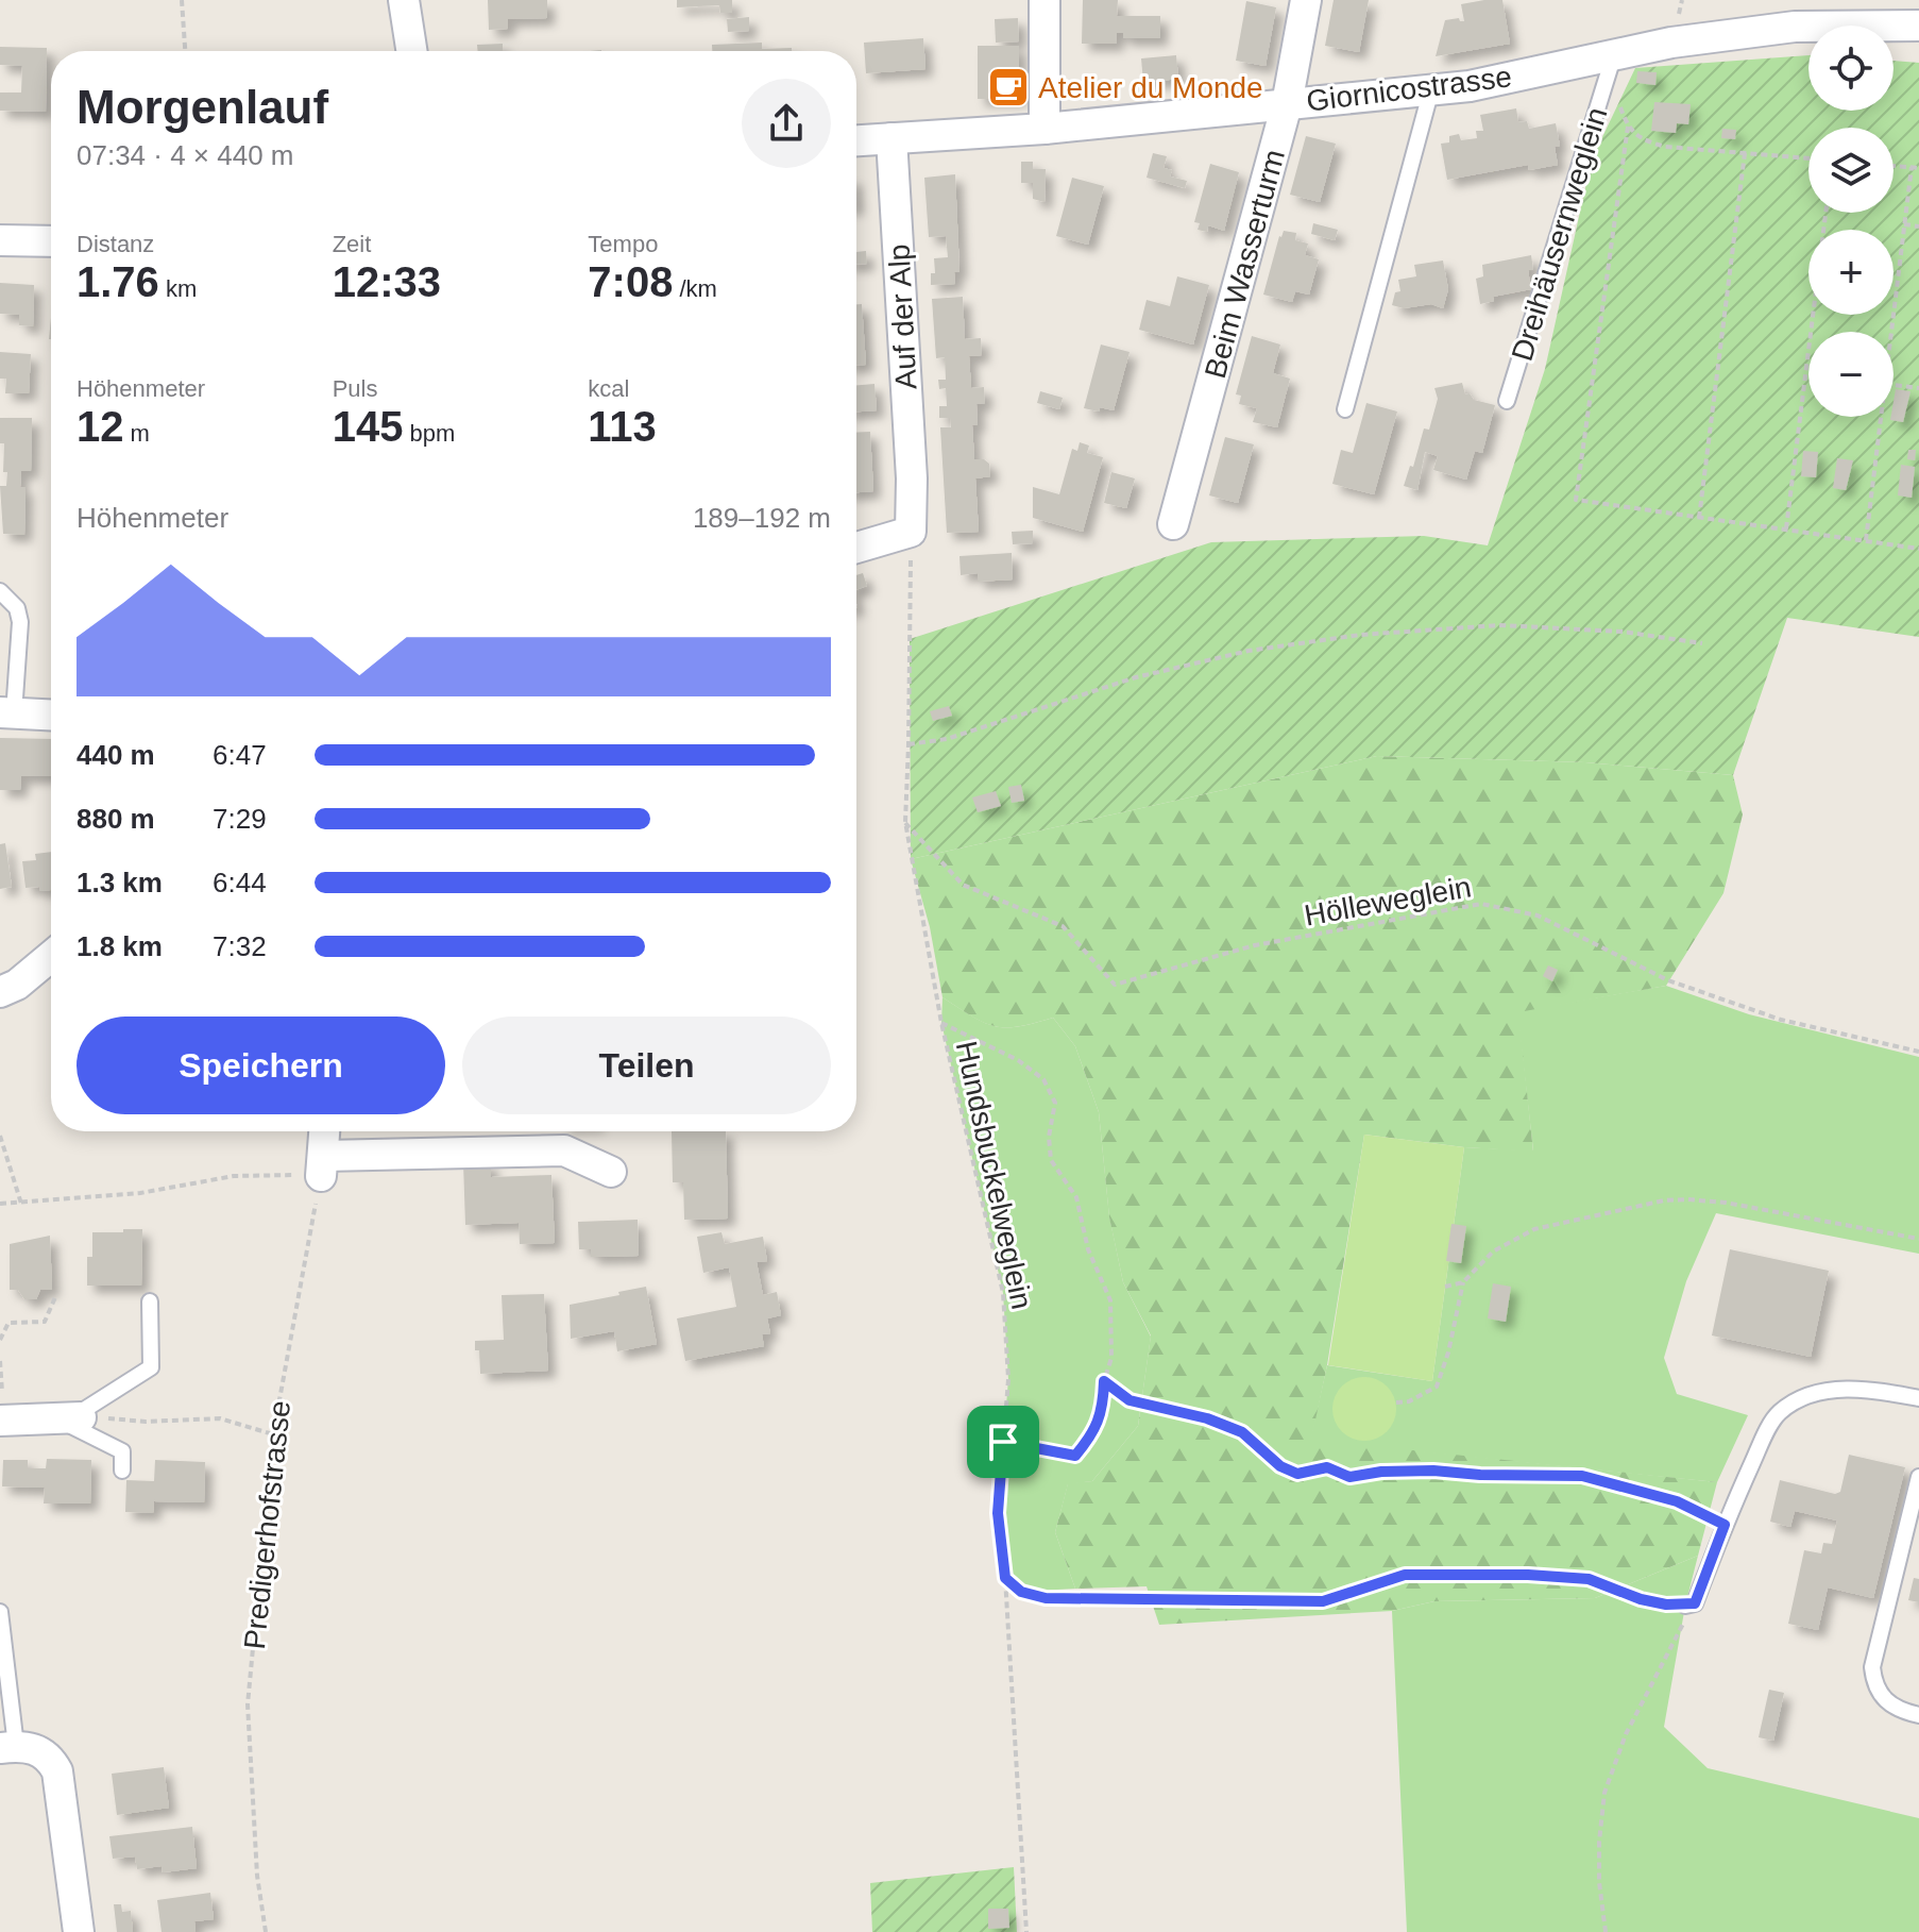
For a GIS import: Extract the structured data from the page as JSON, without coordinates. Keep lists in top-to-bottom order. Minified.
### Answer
{"streets":{"street":["Giornicostrasse","Beim Wasserturm","Auf der Alp"],"lane":["Dreihäusernweglein"],"path":["Hölleweglein","Hundsbuckelweglein","Predigerhofstrasse"]},"crossings":[["Giornicostrasse","Dreihäusernweglein"],["Giornicostrasse","Beim Wasserturm"],["Giornicostrasse","Auf der Alp"],["Auf der Alp","Hundsbuckelweglein"],["Hölleweglein","Hundsbuckelweglein"]],"places":{"cafe":["Atelier du Monde"]},"page":{"map_buttons":["+","−"],"heading":["Morgenlauf","07:34 · 4 × 440 m"],"stats":[["Distanz","1.76 km"],["Zeit","12:33"],["Tempo","7:08 /km"],["Höhenmeter","12 m"],["Puls","145 bpm"],["kcal","113"]],"chart":["Höhenmeter","189–192 m"],"list":[{"name":"440 m","note":"6:47"},{"name":"880 m","note":"7:29"},{"name":"1.3 km","note":"6:44"},{"name":"1.8 km","note":"7:32"}],"buttons":["Speichern","Teilen"]}}
